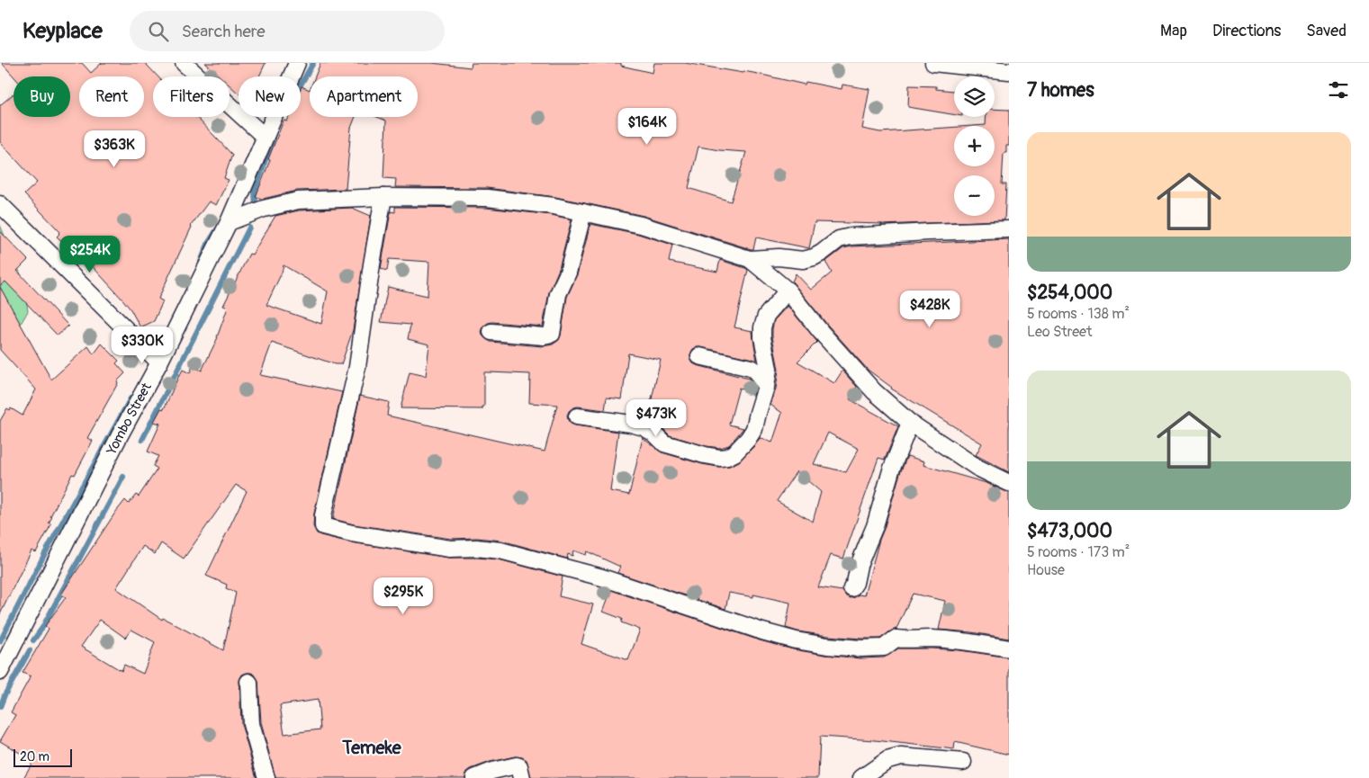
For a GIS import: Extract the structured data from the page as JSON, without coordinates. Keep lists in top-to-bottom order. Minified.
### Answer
{"streets":{"street":["Yombo Street"]},"districts":["Temeke"],"scale_bar":"20 m","page":{"header":"Keyplace","search":"Search here","nav":["Map","Directions","Saved"],"heading":"7 homes","map_buttons":["+","−"],"chip":["Buy","Rent","Filters","New","Apartment"],"price":["$164K","$363K","$254K","$428K","$330K","$473K","$295K"],"list":[{"name":"$254,000","note":"5 rooms · 138 m² · Leo Street"},{"name":"$473,000","note":"5 rooms · 173 m² · House"}],"scale":"20 m"}}
